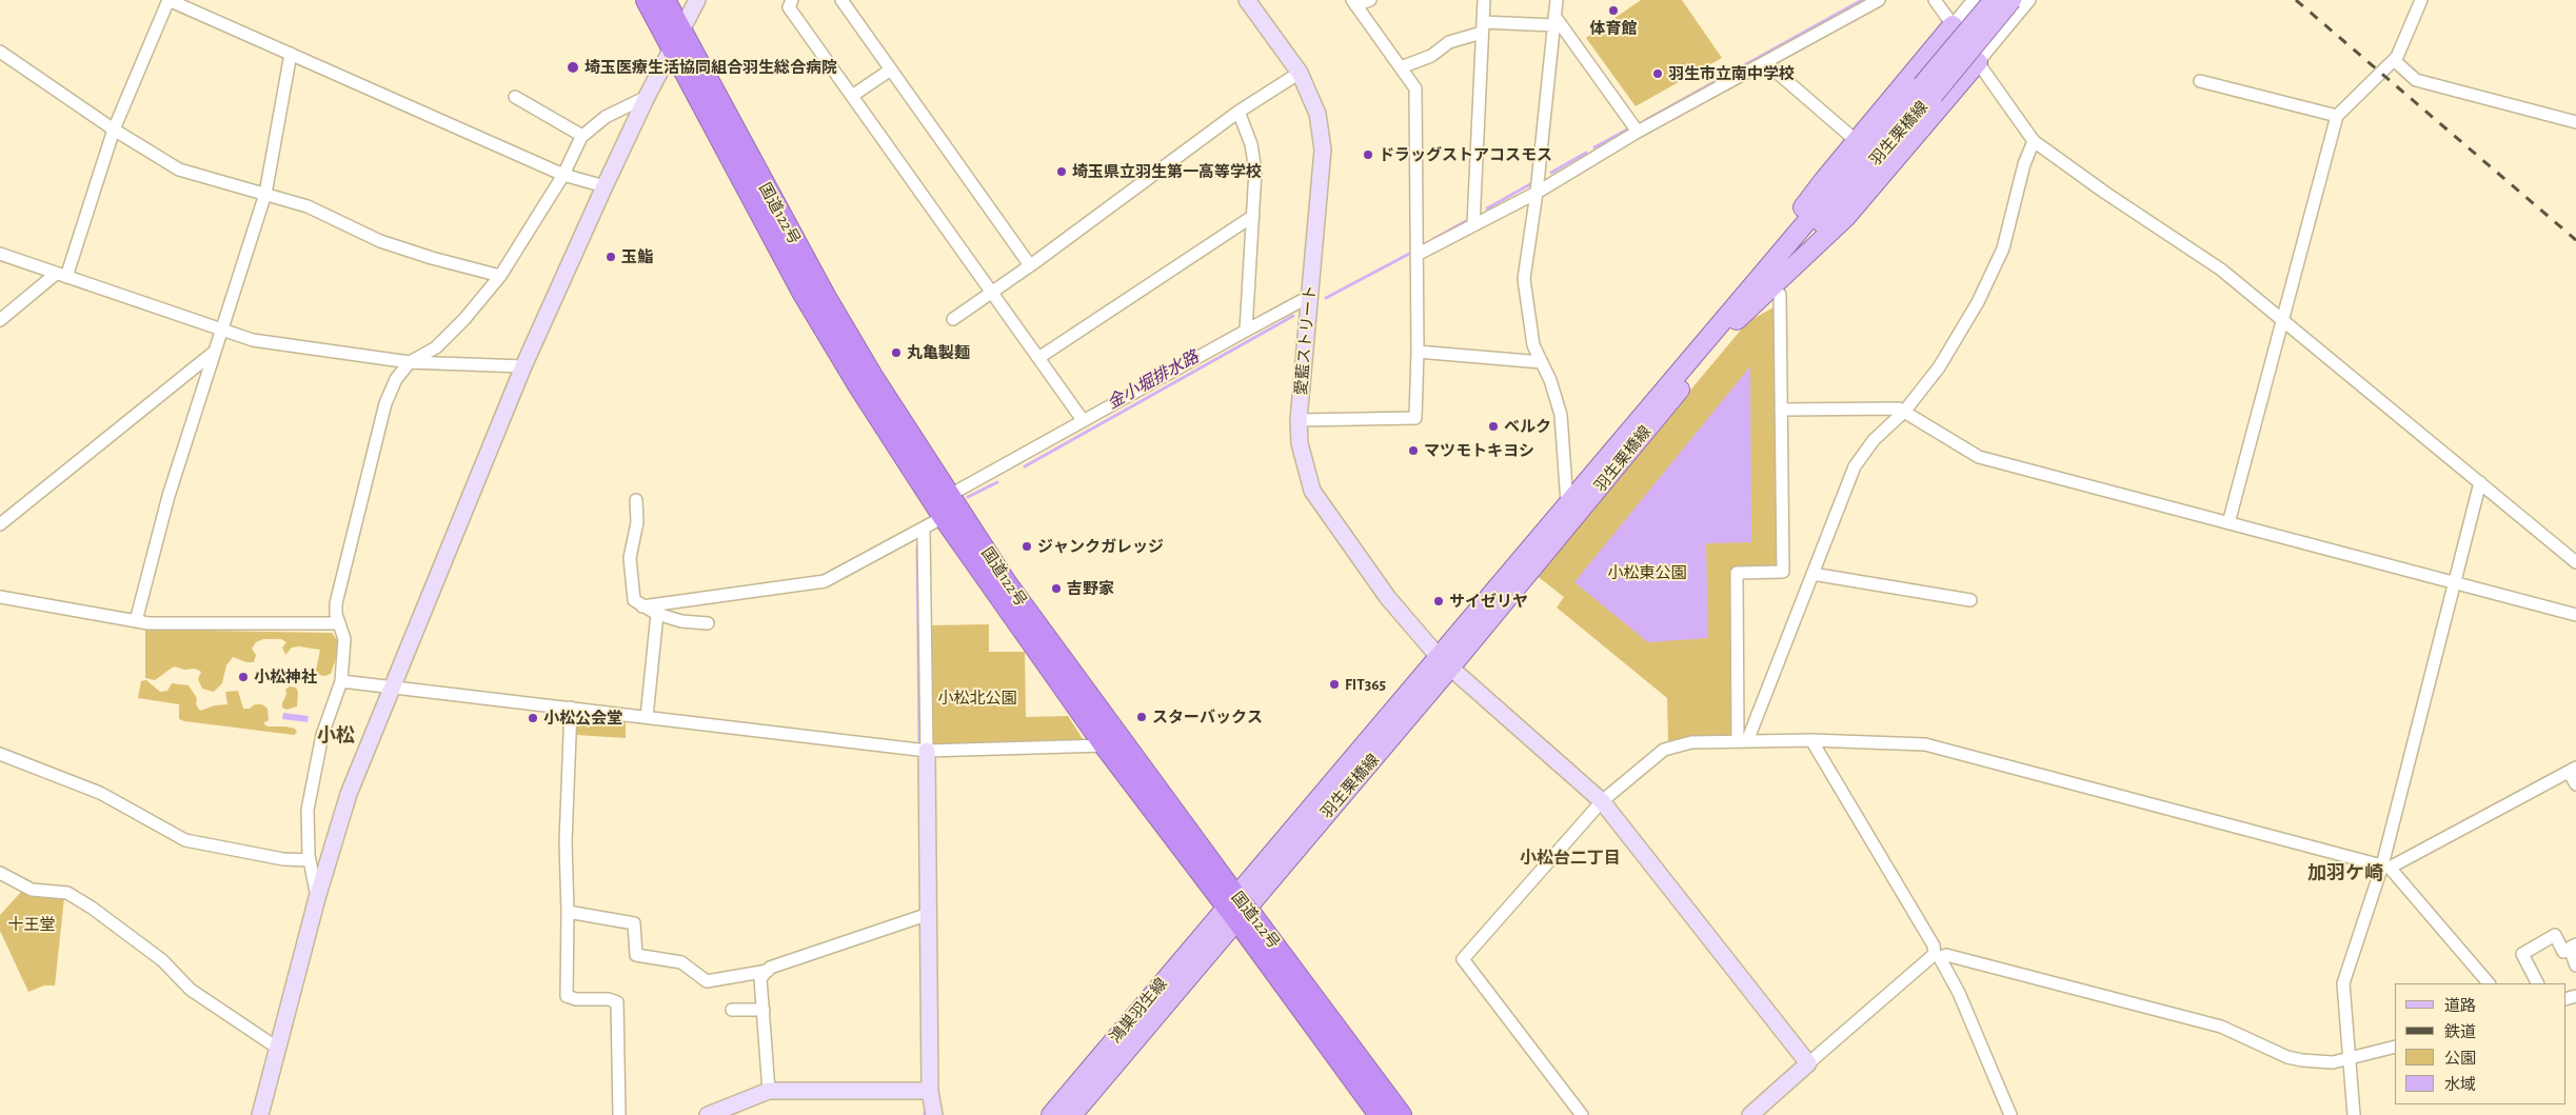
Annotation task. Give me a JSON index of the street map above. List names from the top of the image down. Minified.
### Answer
{"streets":{"highway":["国道122号"],"main road":["羽生栗橋線","鴻巣羽生線"],"street":["愛藍ストリート"]},"crossings":[["羽生栗橋線","国道122号"],["羽生栗橋線","愛藍ストリート"],["羽生栗橋線","鴻巣羽生線"],["国道122号","鴻巣羽生線"]],"districts":["小松","小松台二丁目","加羽ケ崎"],"water":["金小堀排水路"],"parks":["小松東公園","小松北公園","十王堂"],"places":["体育館","埼玉医療生活協同組合羽生総合病院","羽生市立南中学校","ドラッグストアコスモス","埼玉県立羽生第一高等学校","玉鮨","丸亀製麺","ベルク","マツモトキヨシ","ジャンクガレッジ","吉野家","サイゼリヤ","小松神社","FIT365","スターバックス","小松公会堂"],"legend":["道路","鉄道","公園","水域"]}
